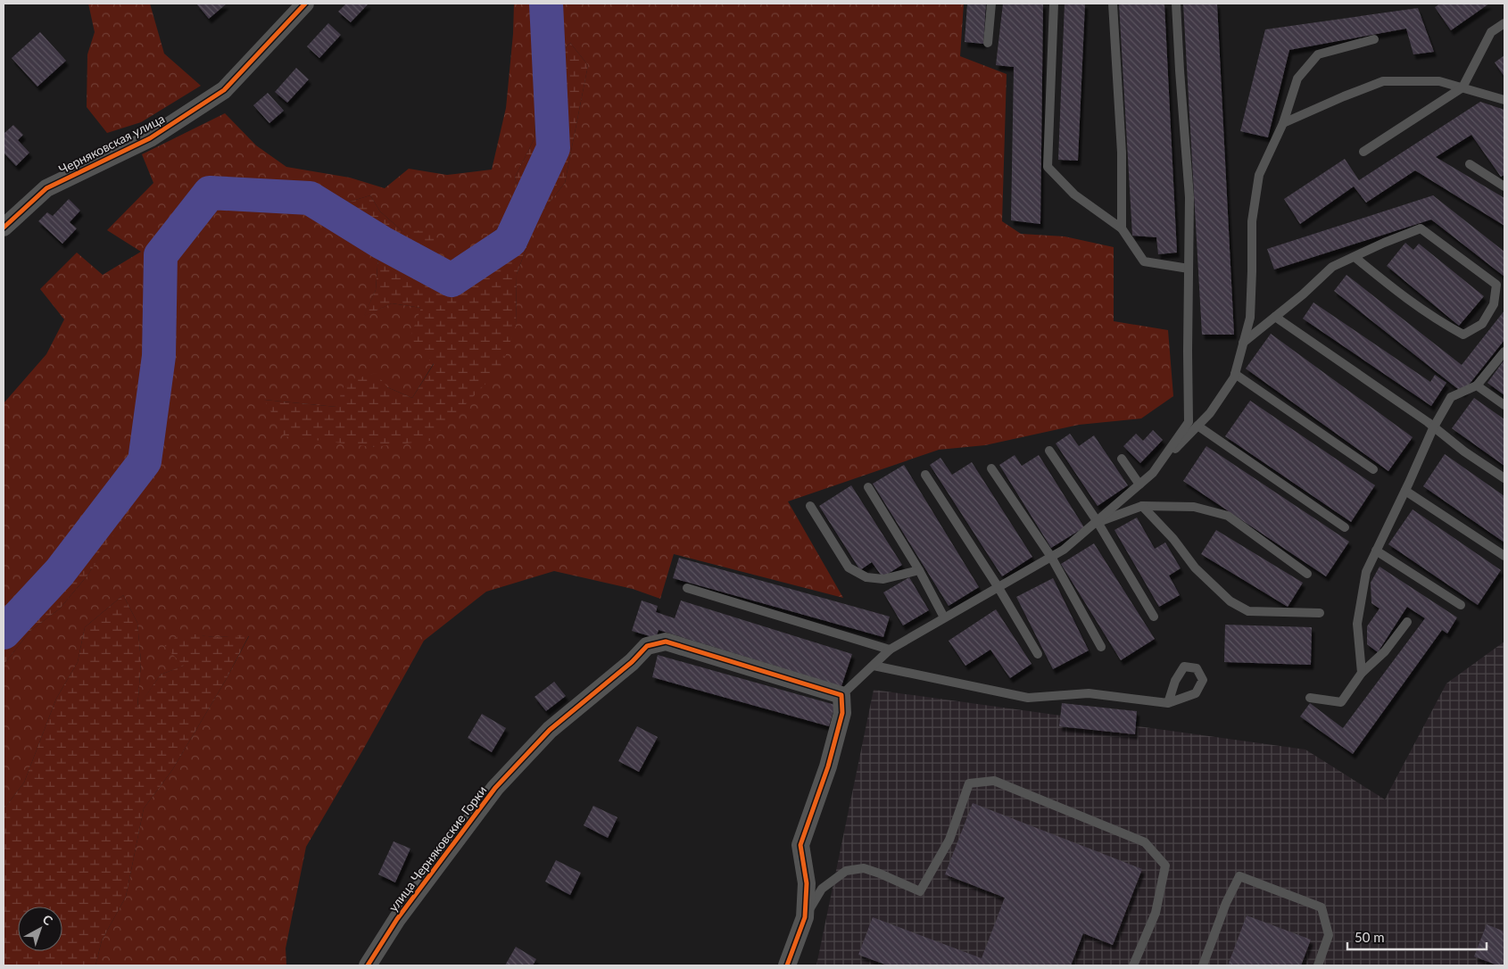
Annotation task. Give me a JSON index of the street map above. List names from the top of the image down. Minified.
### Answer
{"streets":{"street":["Черняковская улица","улица Черняковские Горки"]},"scale_bar":"50 m","north":"top right"}
